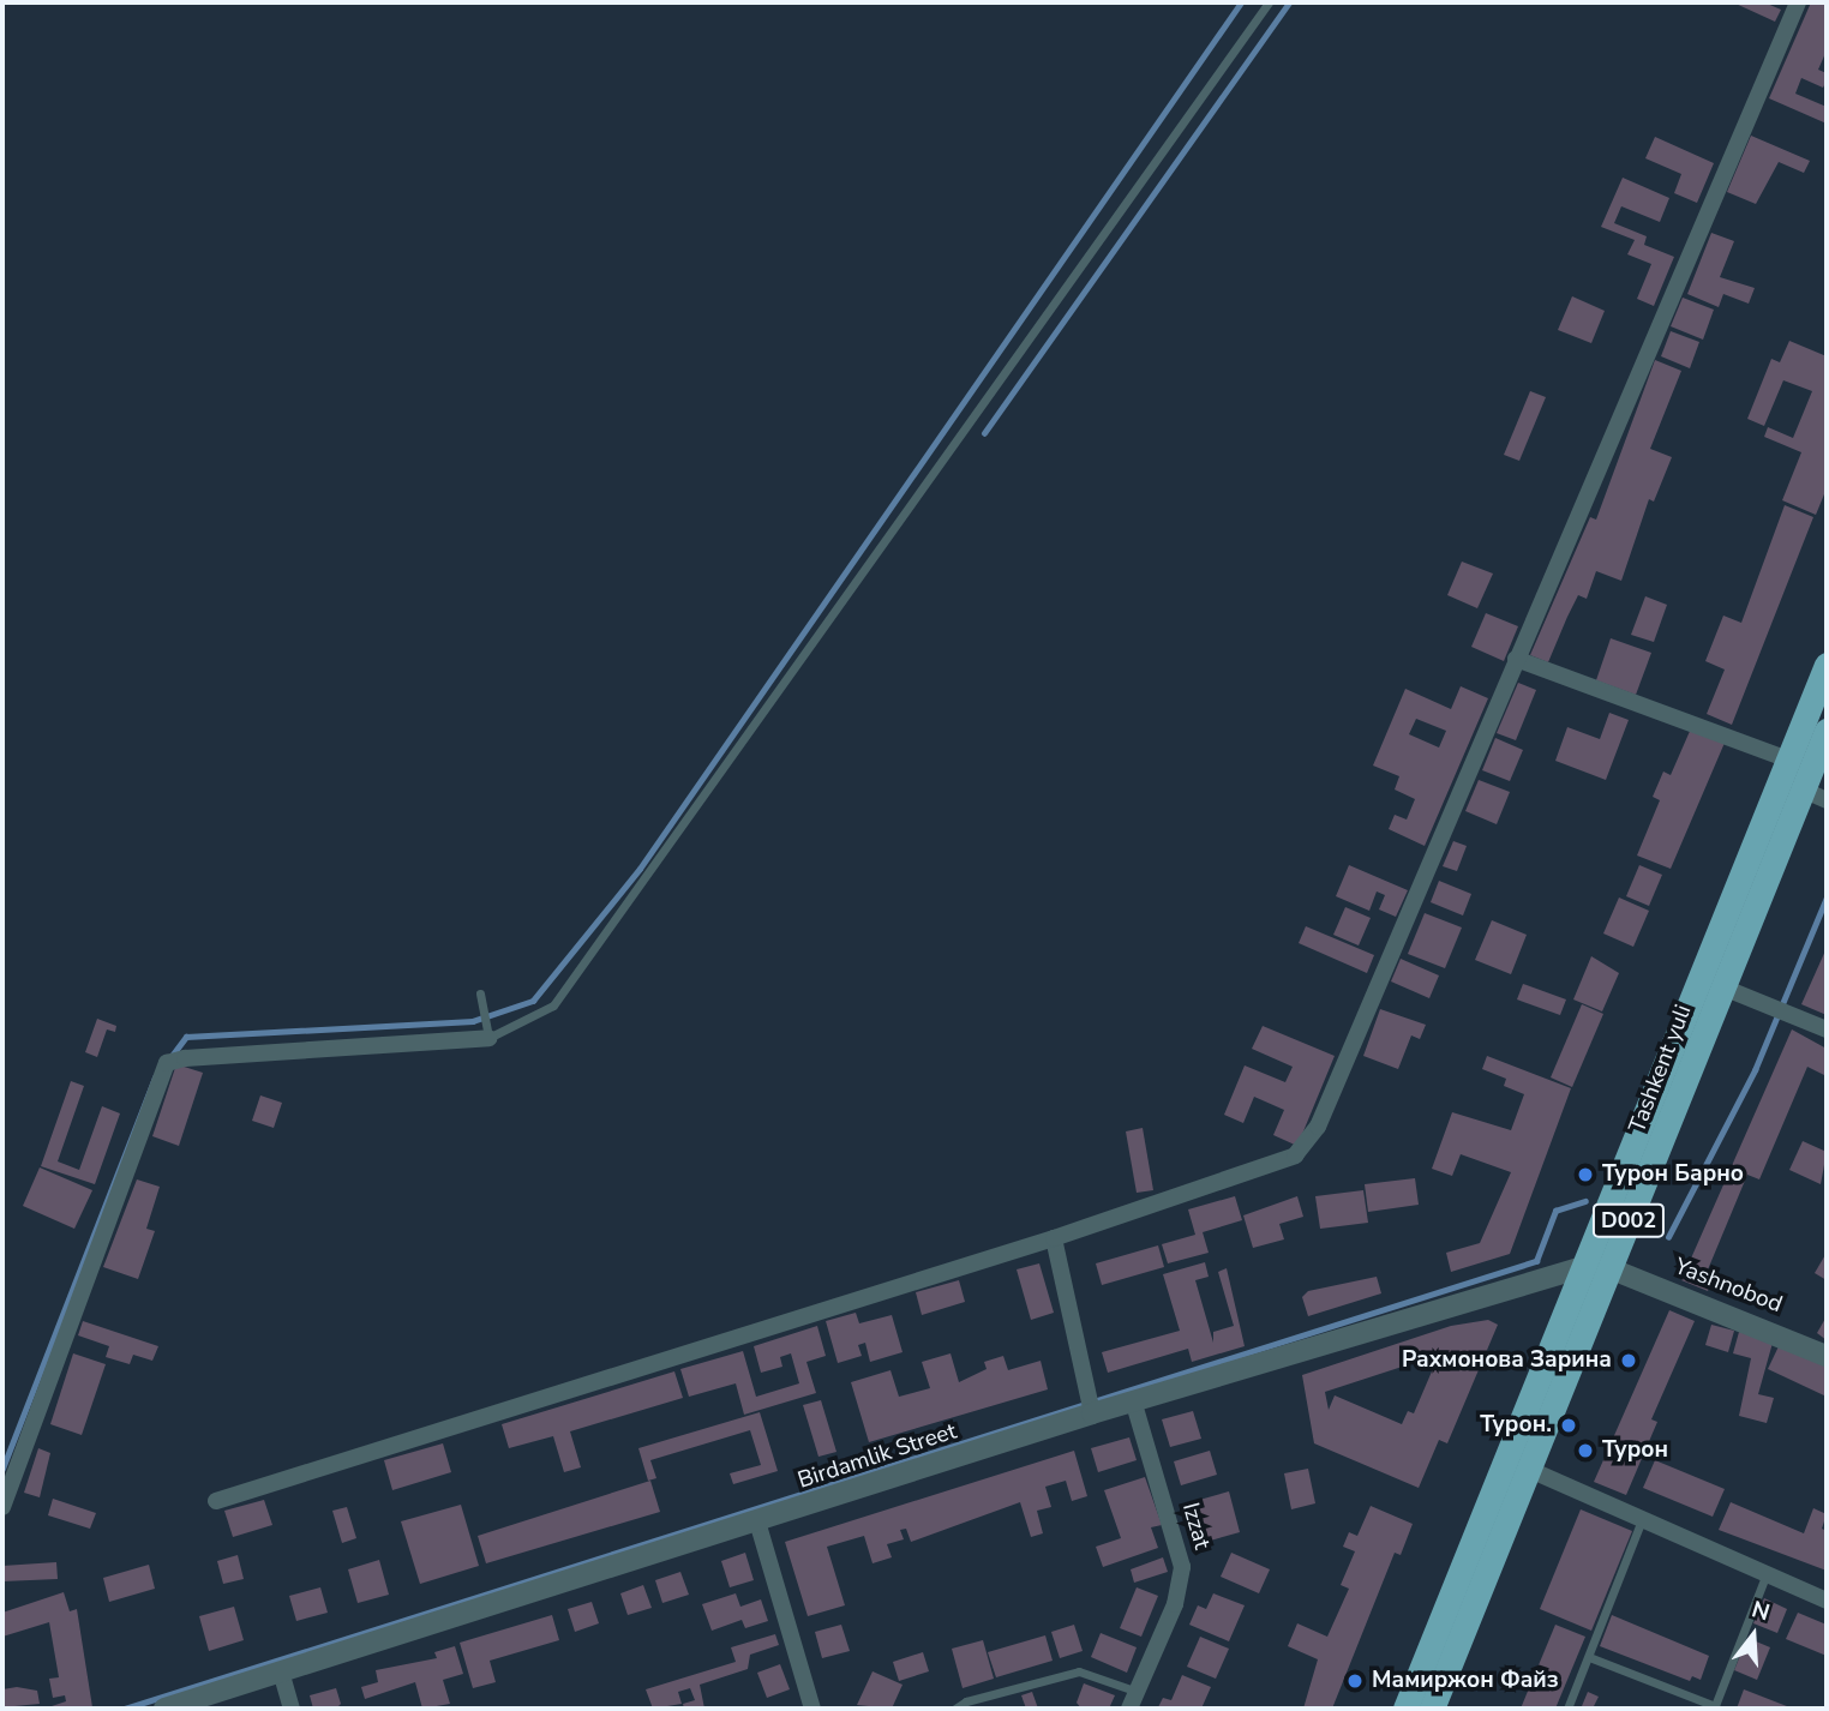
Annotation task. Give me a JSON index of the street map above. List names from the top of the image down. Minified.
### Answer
{"streets":{"highway":["Tashkent yuli","D002"],"street":["Yashnobod","Birdamlik Street","Izzat"]},"crossings":[["Tashkent yuli","Yashnobod"],["Tashkent yuli","Birdamlik Street"],["Yashnobod","Birdamlik Street"],["Birdamlik Street","Izzat"]],"places":["Турон Барно","Рахмонова Зарина","Турон.","Турон","Мамиржон Файз"],"north":"top"}
